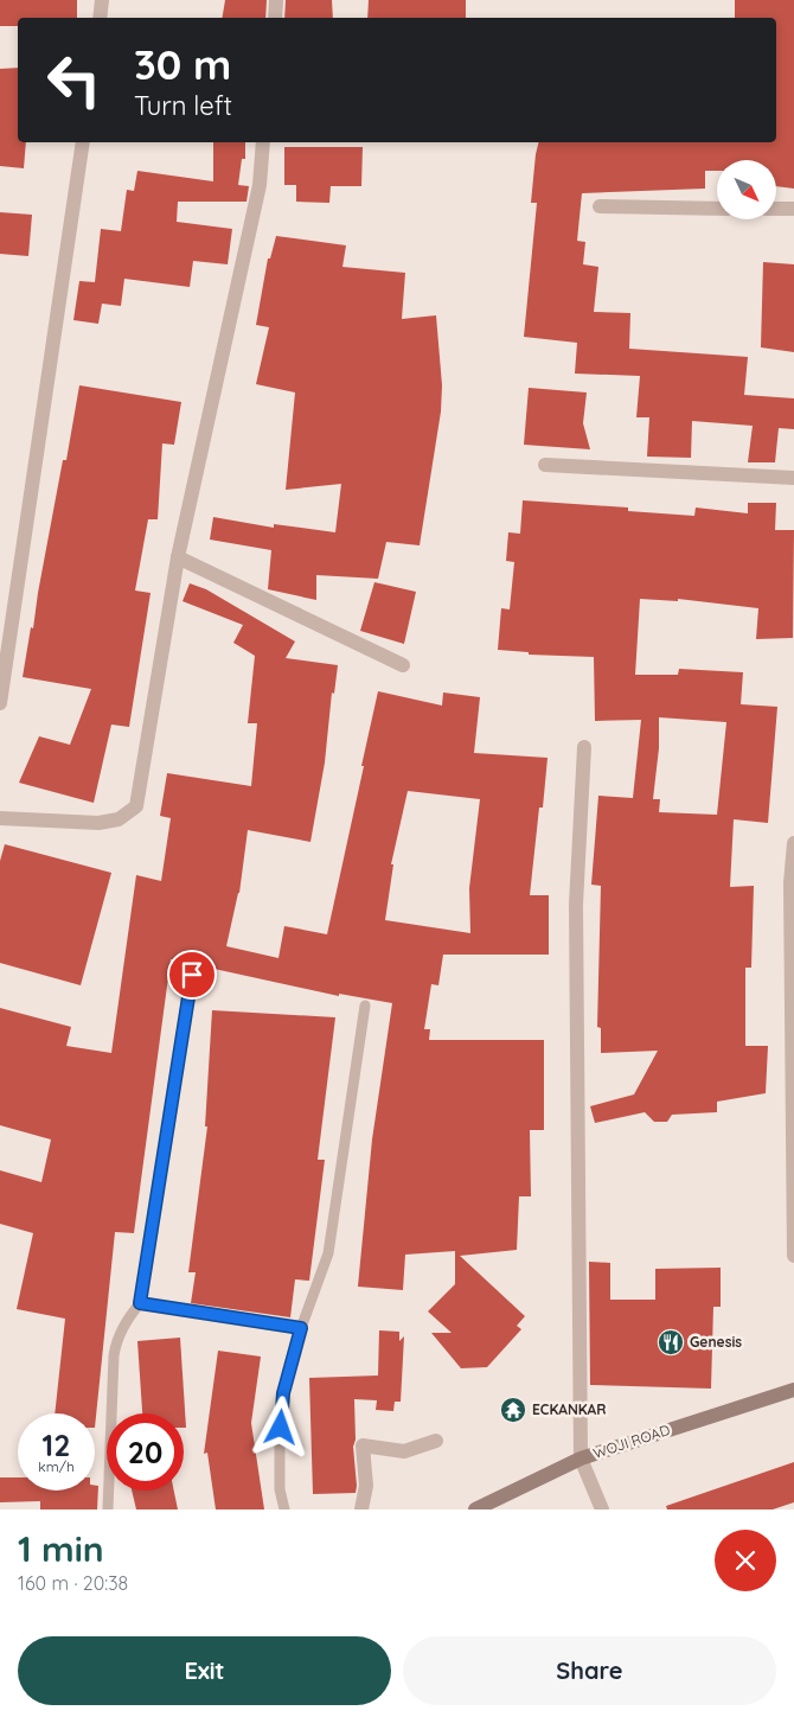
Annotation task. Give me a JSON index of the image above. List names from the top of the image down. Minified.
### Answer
{"streets":{"main road":["WOJI ROAD"]},"places":{"restaurant":["Genesis"],"temple":["ECKANKAR"]},"north":"bottom right","page":{"turn":["30 m","Turn left"],"speed":"12 km/h","limit":"20","heading":["1 min","160 m · 20:38"],"buttons":["Exit","Share"]}}
